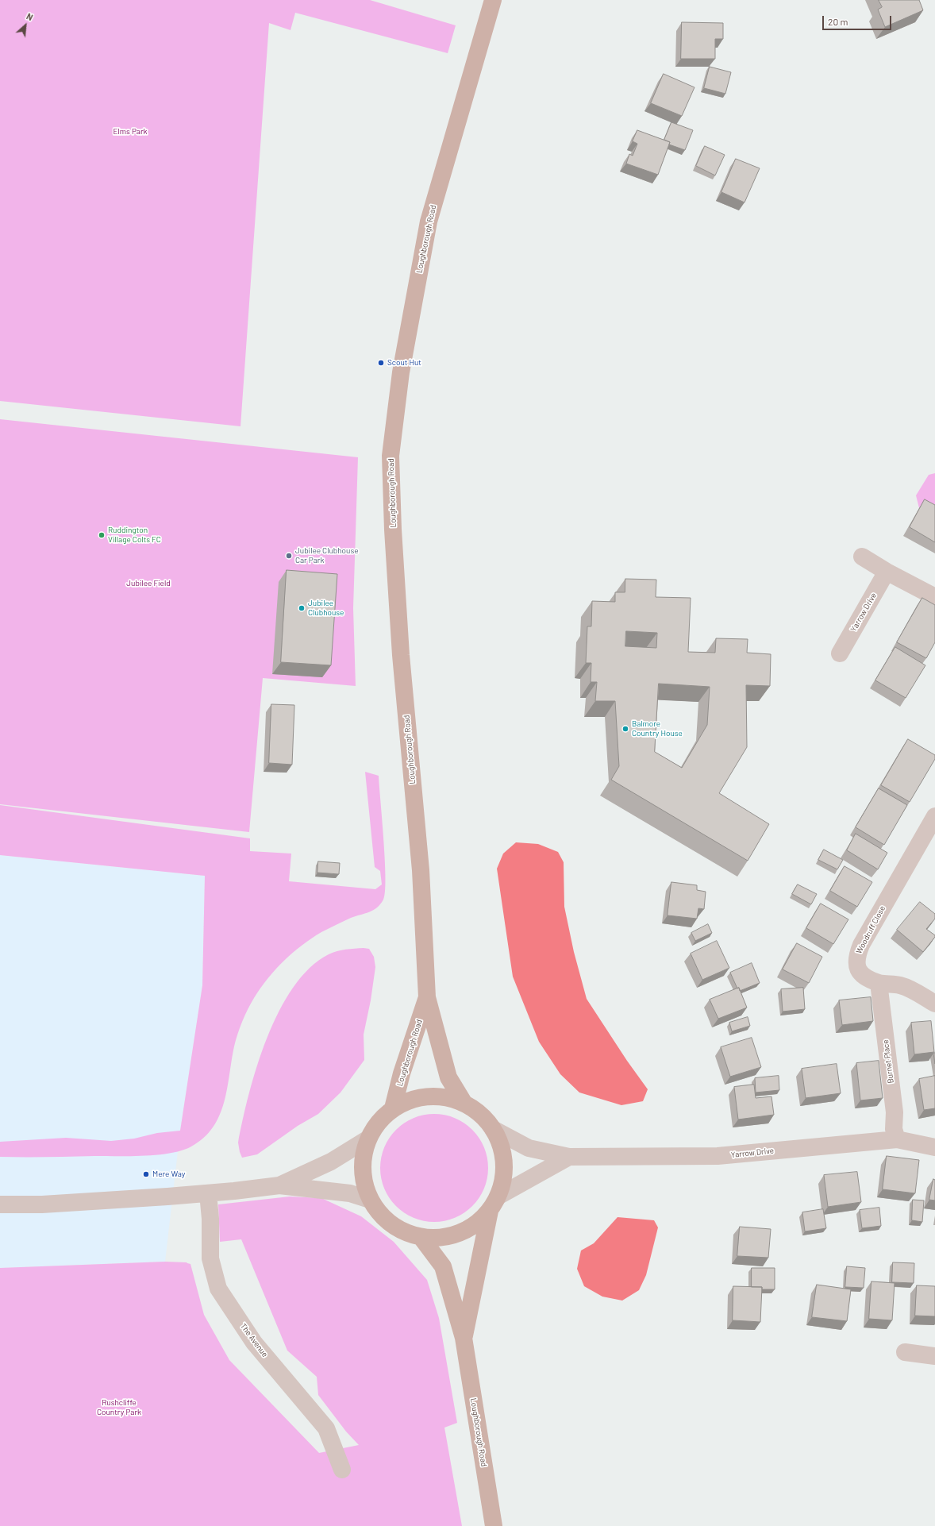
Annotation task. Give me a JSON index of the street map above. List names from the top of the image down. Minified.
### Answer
{"streets":{"main road":["Loughborough Road"],"street":["Yarrow Drive","Woodruff Close","Burnet Place","The Avenue"]},"crossings":[["Yarrow Drive","Burnet Place"],["Woodruff Close","Burnet Place"]],"parks":["Elms Park","Jubilee Field","Rushcliffe Country Park"],"places":["Scout Hut","Ruddington Village Colts FC","Jubilee Clubhouse Car Park","Jubilee Clubhouse","Balmore Country House","Mere Way"],"scale_bar":"20 m","north":"top right"}
